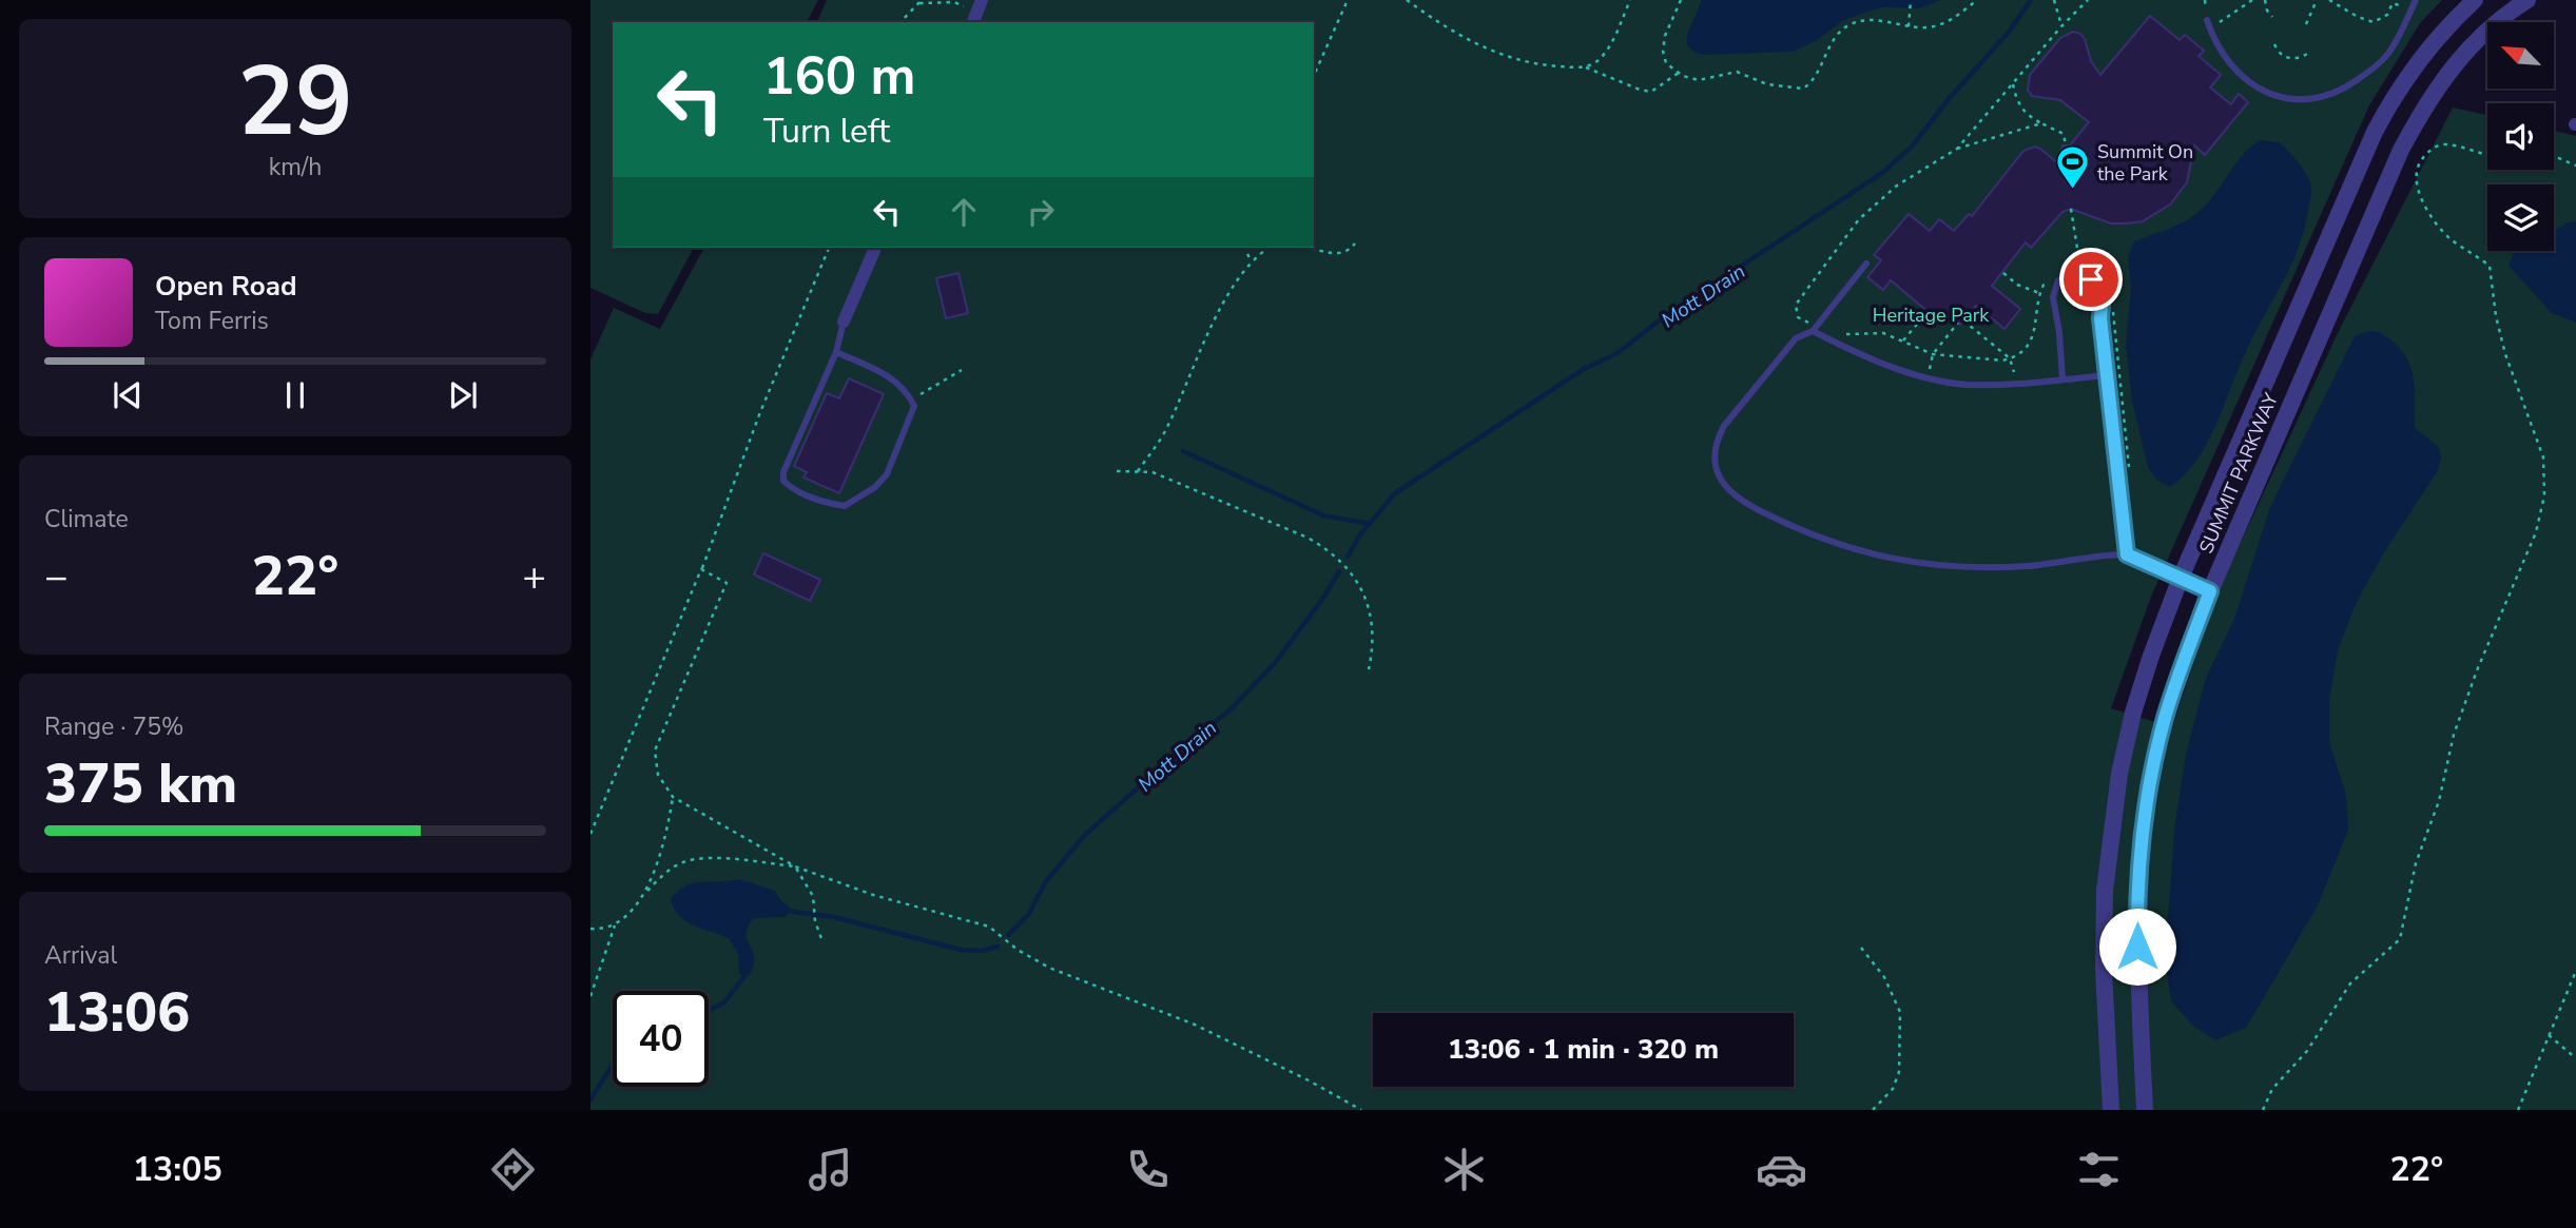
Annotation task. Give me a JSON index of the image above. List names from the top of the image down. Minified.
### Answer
{"streets":{"street":["SUMMIT PARKWAY"]},"water":["Mott Drain"],"parks":["Heritage Park"],"places":{"sports":["Summit On the Park"]},"north":"top left","page":{"tile":[["29","km/h"],"Climate",["Range · 75%","375 km"],["Arrival","13:06"]],"turn":["160 m","Turn left"],"song":["Open Road","Tom Ferris"],"heat":["−","22°","+"],"limit":"40","trip":"13:06 · 1 min · 320 m","tabs":["13:05","22°"]}}
